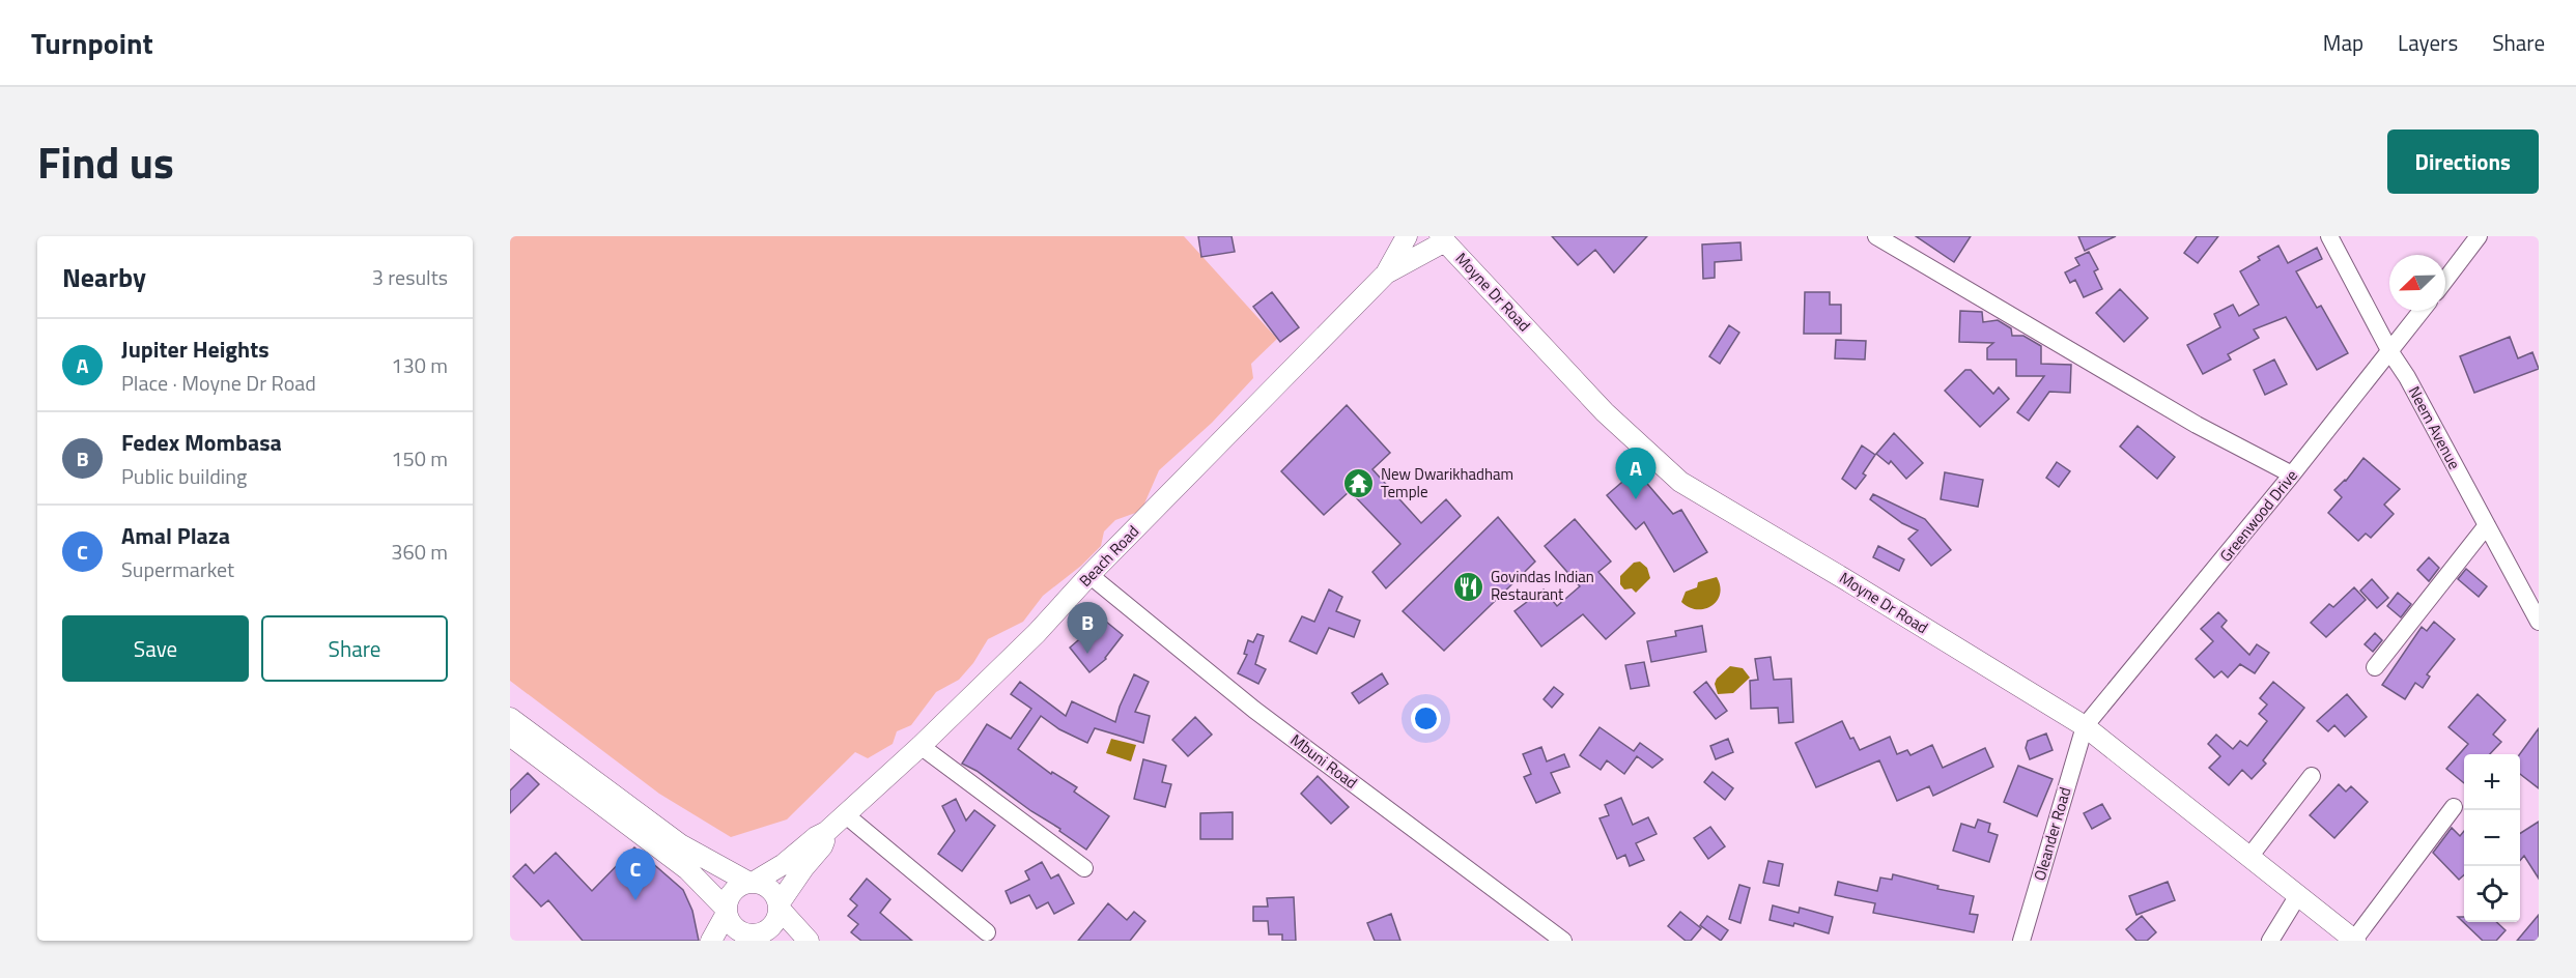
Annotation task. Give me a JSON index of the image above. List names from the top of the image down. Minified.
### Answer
{"streets":{"main road":["Moyne Dr Road","Beach Road"],"street":["Neem Avenue","Greenwood Drive","Mbuni Road","Oleander Road"]},"crossings":[["Moyne Dr Road","Greenwood Drive"],["Moyne Dr Road","Beach Road"],["Moyne Dr Road","Oleander Road"],["Neem Avenue","Greenwood Drive"],["Greenwood Drive","Oleander Road"],["Beach Road","Mbuni Road"]],"places":{"temple":["New Dwarikhadham Temple"],"restaurant":["Govindas Indian Restaurant"]},"north":"bottom left","page":{"header":"Turnpoint","nav":["Map","Layers","Share"],"title":"Find us","buttons":["Directions",["Save","Share"]],"heading":["Nearby","3 results"],"list":[{"mark":"A","name":"Jupiter Heights","note":"Place · Moyne Dr Road","value":"130 m"},{"mark":"B","name":"Fedex Mombasa","note":"Public building","value":"150 m"},{"mark":"C","name":"Amal Plaza","note":"Supermarket","value":"360 m"}],"pins":["A","B","C"],"map_buttons":["+","−"]}}
